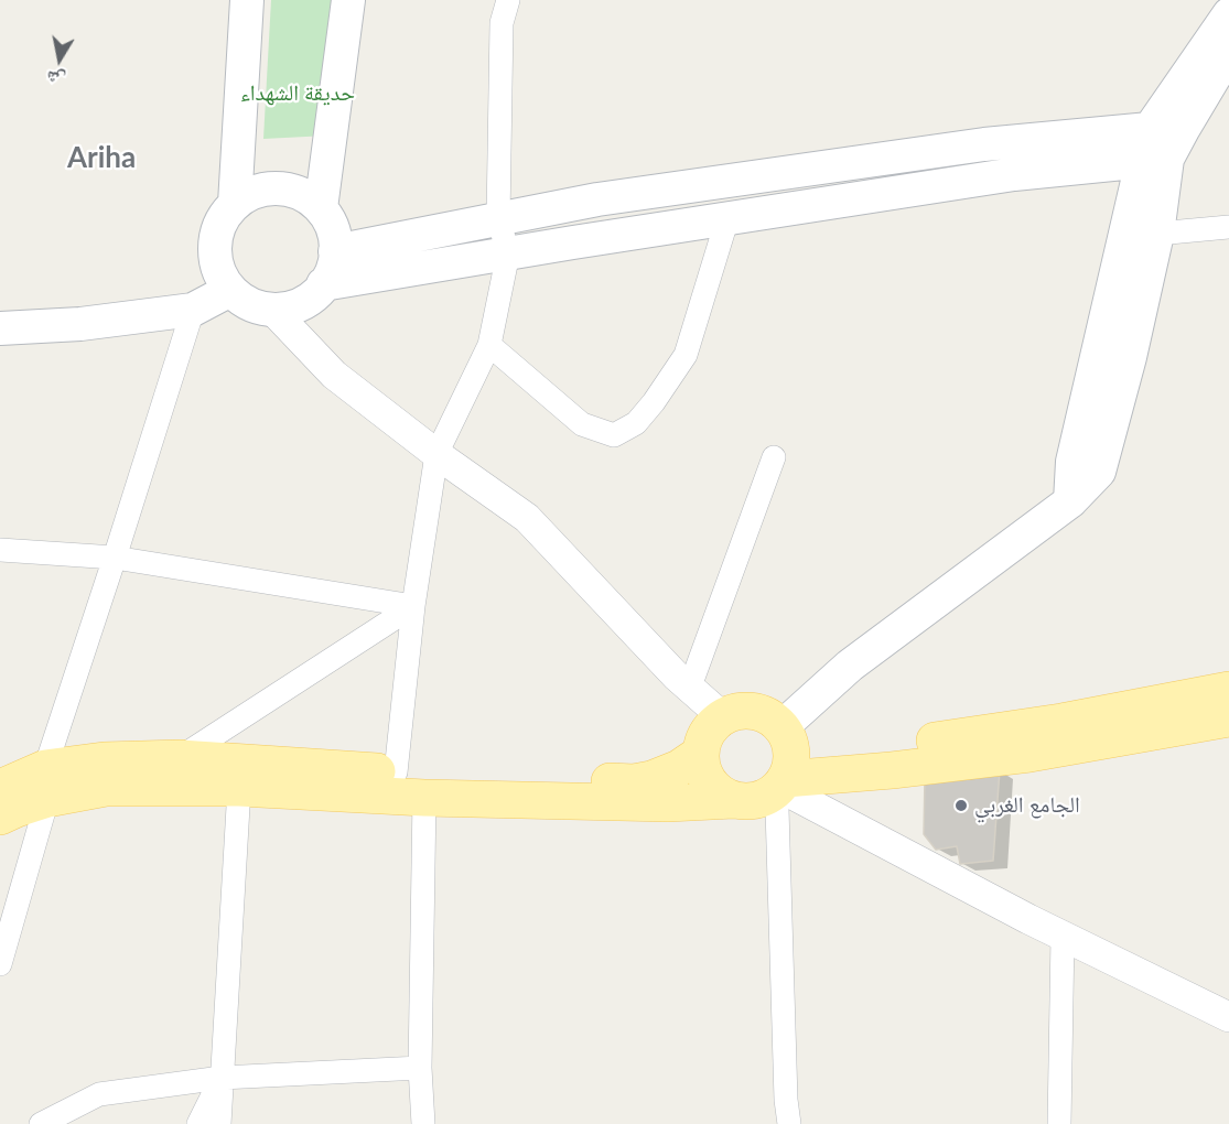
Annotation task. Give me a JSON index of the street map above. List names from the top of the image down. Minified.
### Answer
{"districts":["Ariha"],"parks":["حديقة الشهداء"],"places":["الجامع الغربي"],"north":"bottom"}
